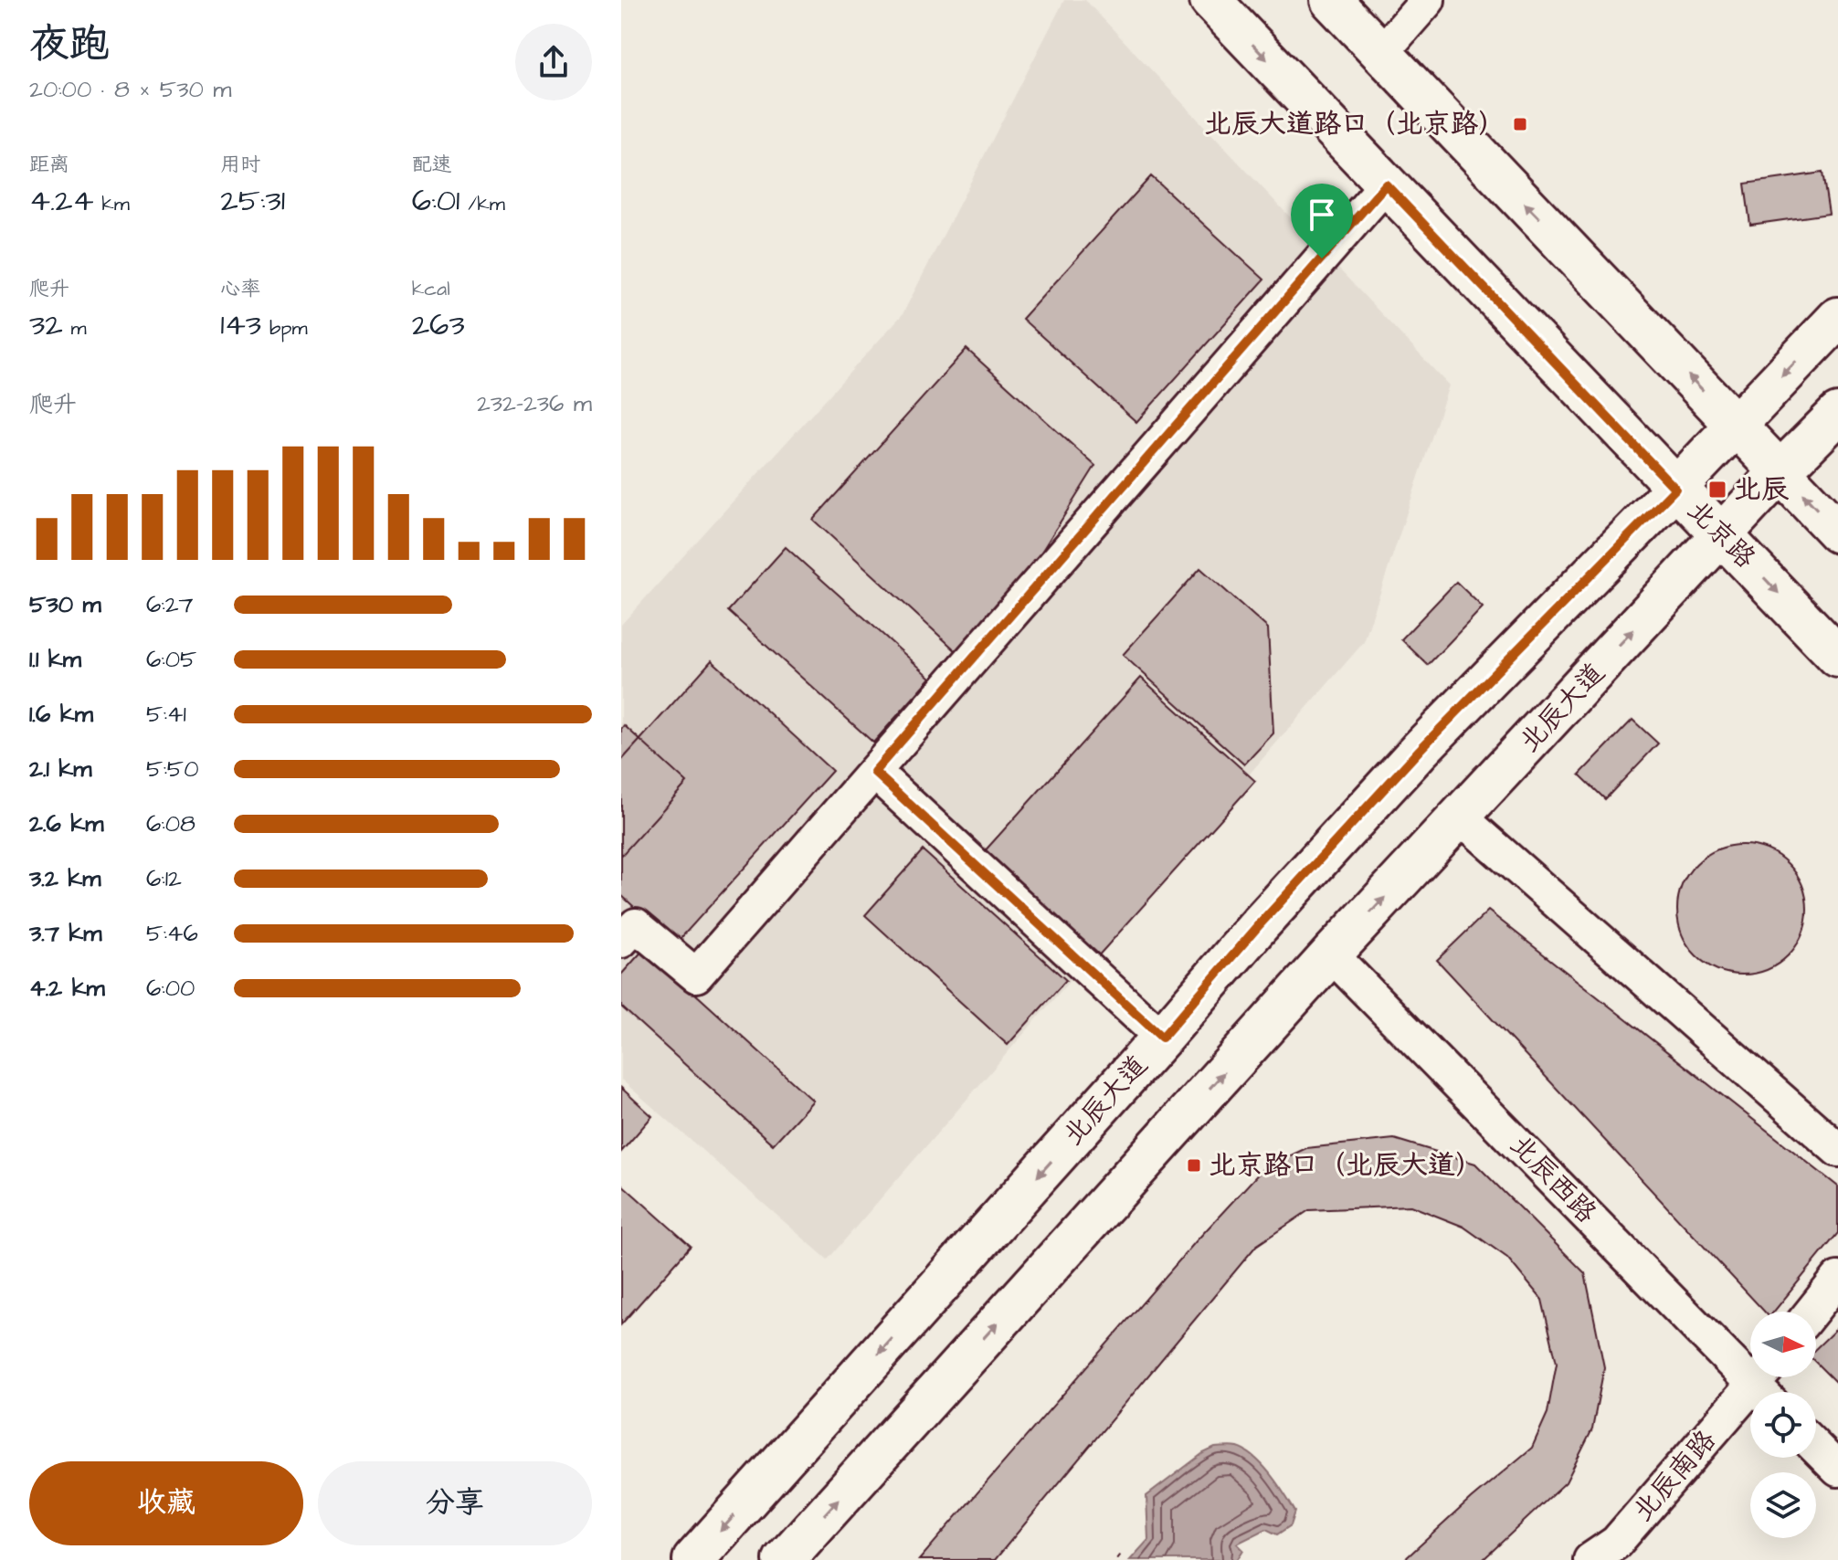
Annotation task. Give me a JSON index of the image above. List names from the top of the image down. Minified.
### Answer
{"streets":{"main road":["北京路","北辰大道"],"street":["北辰西路","北辰南路"]},"crossings":[["北京路","北辰大道"],["北辰大道","北辰西路"],["北辰西路","北辰南路"]],"places":{"transit":["北辰大道路口（北京路）","北辰","北京路口（北辰大道）"]},"north":"right","page":{"heading":["夜跑","20:00 · 8 × 530 m"],"stats":[["距离","4.24 km"],["用时","25:31"],["配速","6:01 /km"],["爬升","32 m"],["心率","143 bpm"],["kcal","263"]],"chart":["爬升","232–236 m"],"list":[{"name":"530 m","note":"6:27"},{"name":"1.1 km","note":"6:05"},{"name":"1.6 km","note":"5:41"},{"name":"2.1 km","note":"5:50"},{"name":"2.6 km","note":"6:08"},{"name":"3.2 km","note":"6:12"},{"name":"3.7 km","note":"5:46"},{"name":"4.2 km","note":"6:00"}],"buttons":["收藏","分享"]}}
